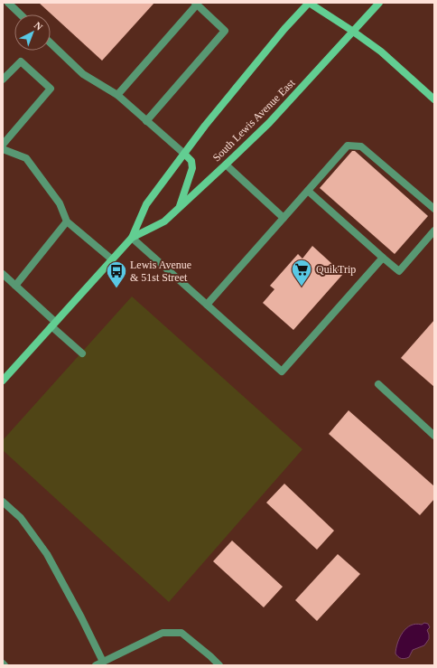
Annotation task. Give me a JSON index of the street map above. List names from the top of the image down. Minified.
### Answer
{"streets":{"main road":["South Lewis Avenue East"]},"places":{"supermarket":["QuikTrip"],"bus stop":["Lewis Avenue & 51st Street"]},"north":"top right"}
